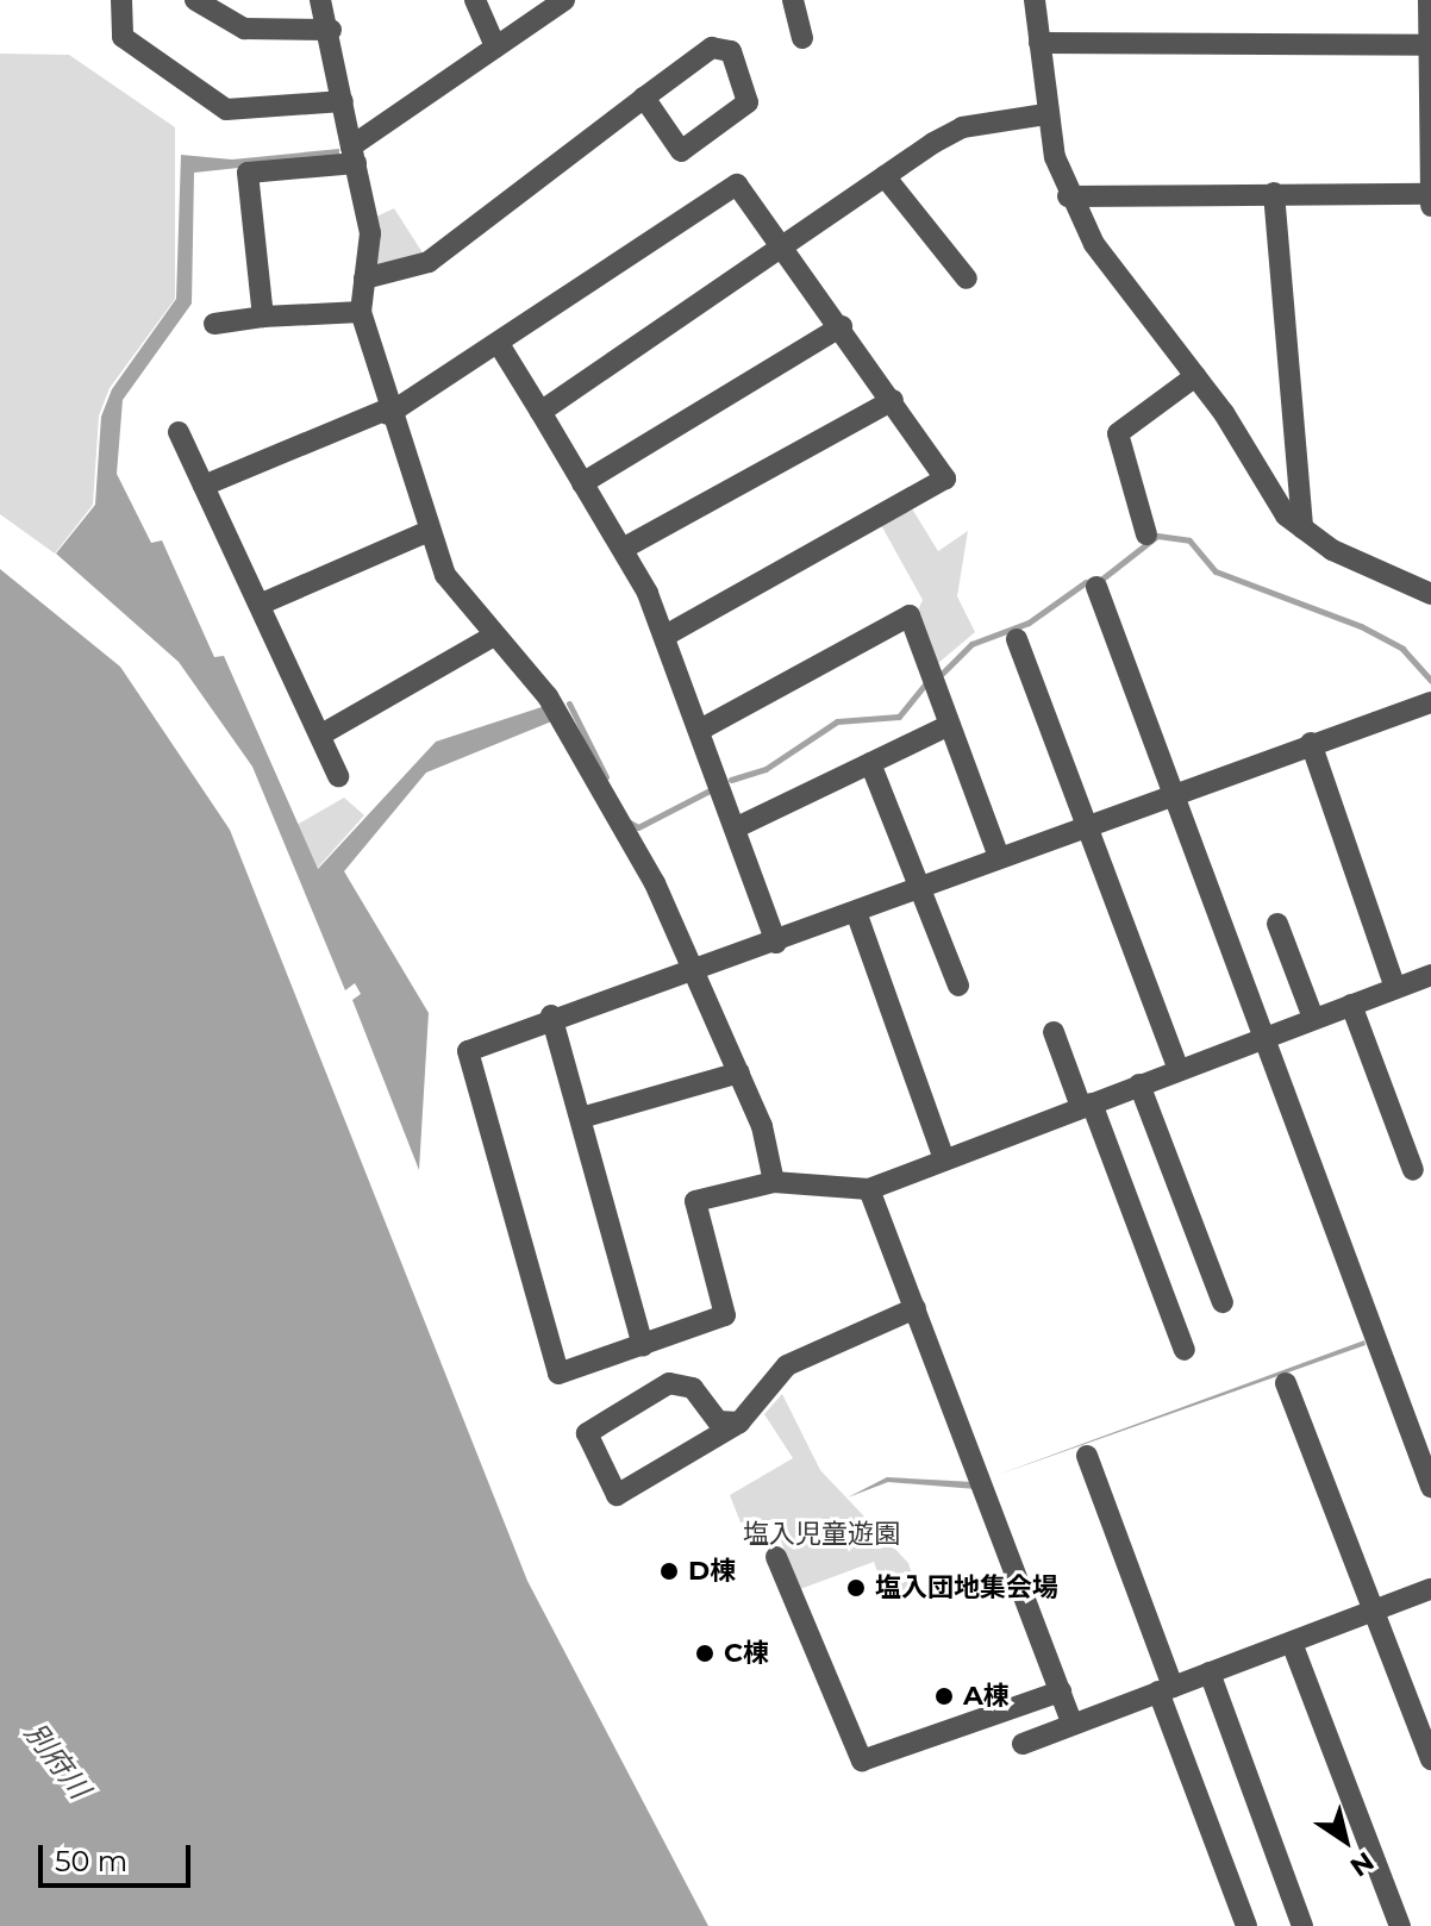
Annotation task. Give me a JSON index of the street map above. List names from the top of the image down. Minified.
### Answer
{"water":["別府川"],"parks":["塩入児童遊園"],"places":["D棟","塩入団地集会場","C棟","A棟"],"scale_bar":"50 m","north":"bottom right"}
